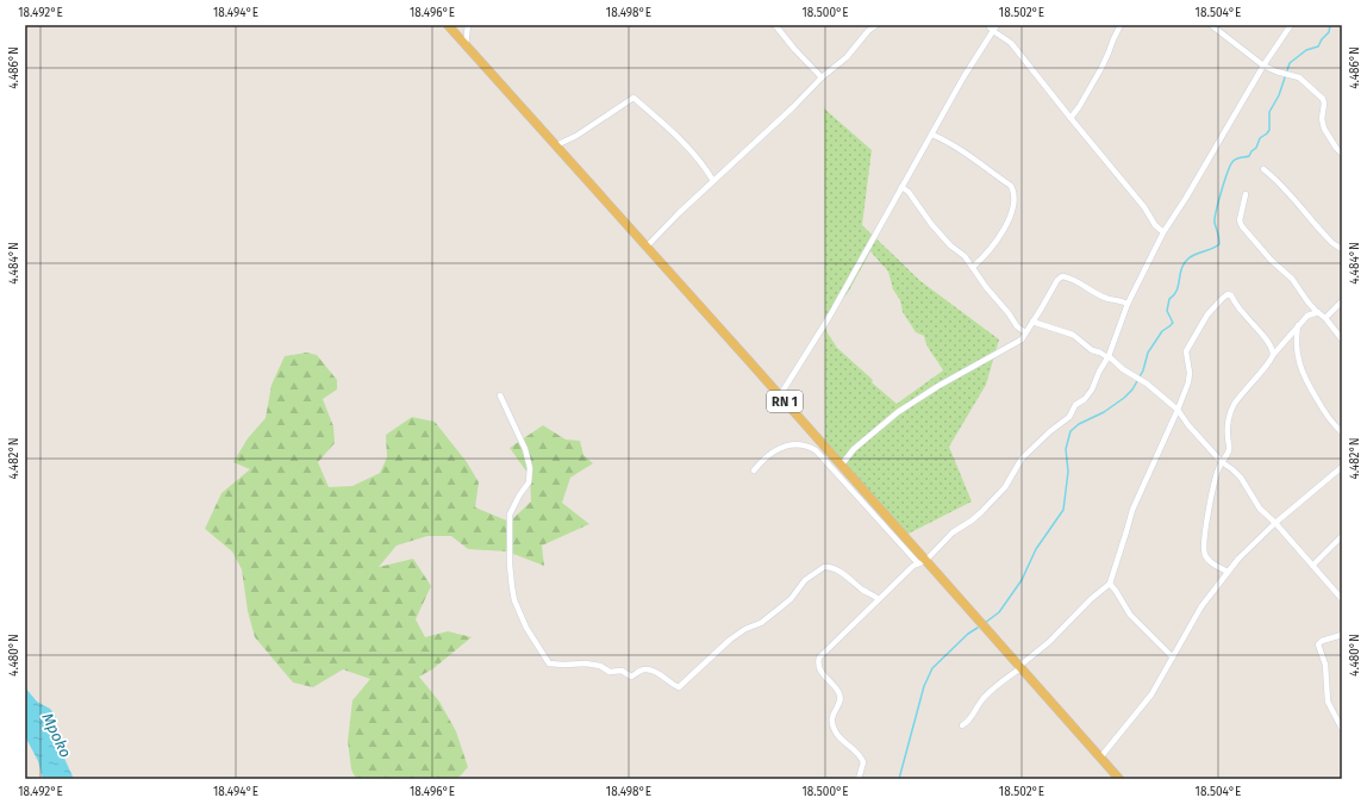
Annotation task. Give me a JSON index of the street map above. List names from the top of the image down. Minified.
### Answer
{"streets":{"main road":["RN 1"]},"water":["Mpoko"],"coordinates":["18.492°E","18.494°E","18.496°E","18.498°E","18.500°E","18.502°E","18.504°E","4.486°N","4.484°N","4.482°N","4.480°N"]}
